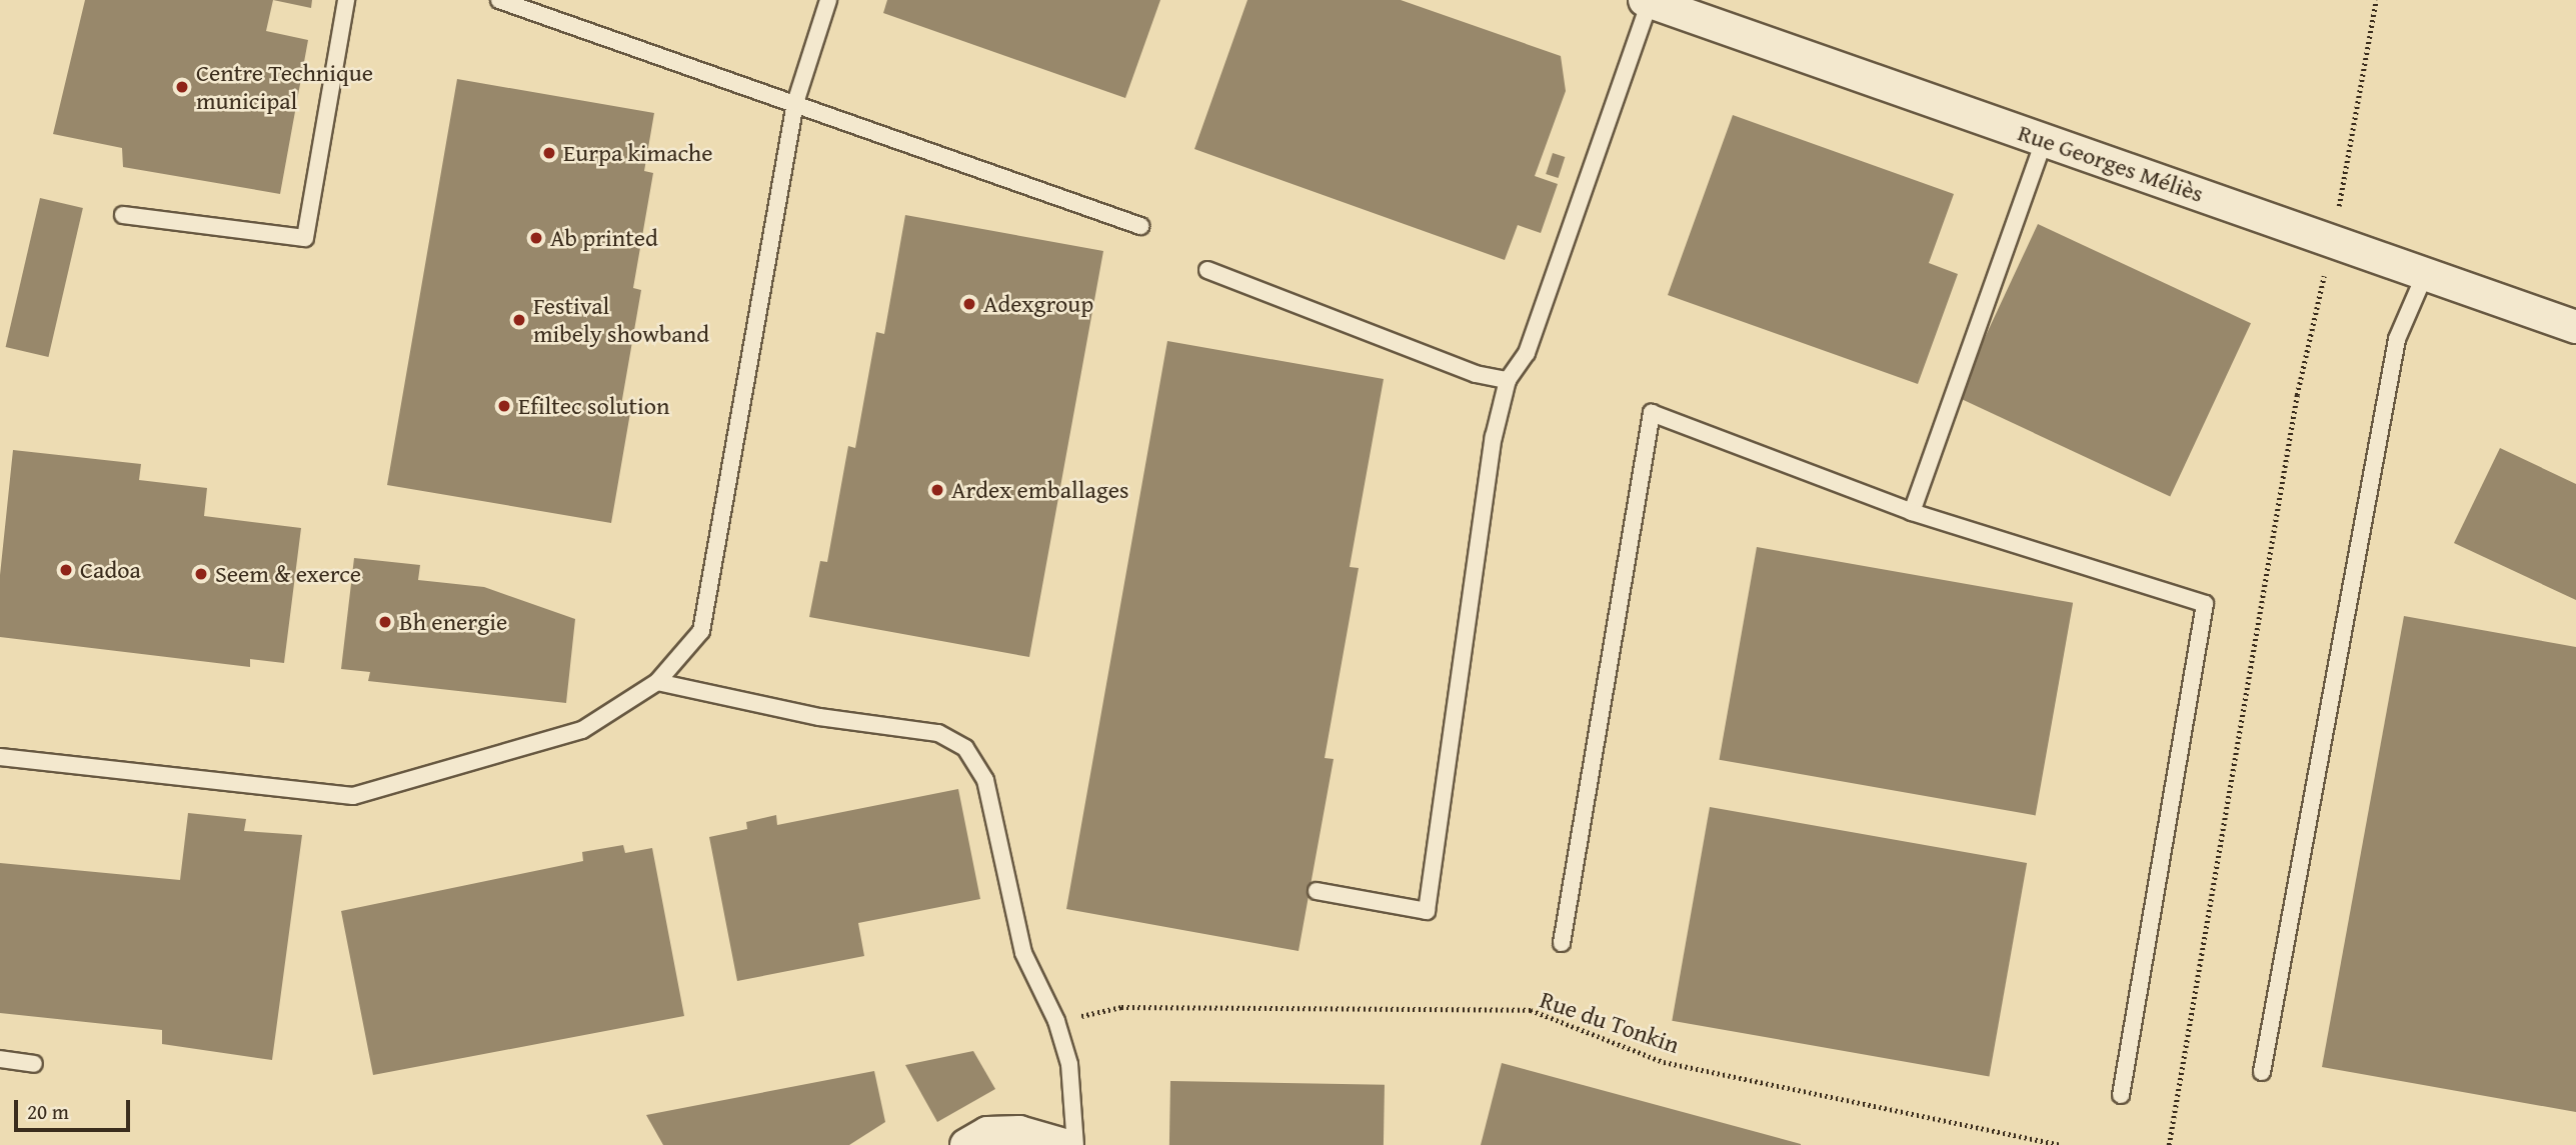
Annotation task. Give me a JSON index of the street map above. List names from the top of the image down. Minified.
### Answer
{"streets":{"street":["Rue Georges Méliès"],"path":["Rue du Tonkin"]},"places":["Centre Technique municipal","Eurpa kimache","Ab printed","Adexgroup","Festival mibely showband","Efiltec solution","Ardex emballages","Cadoa","Seem & exerce","Bh energie"],"scale_bar":"20 m"}
